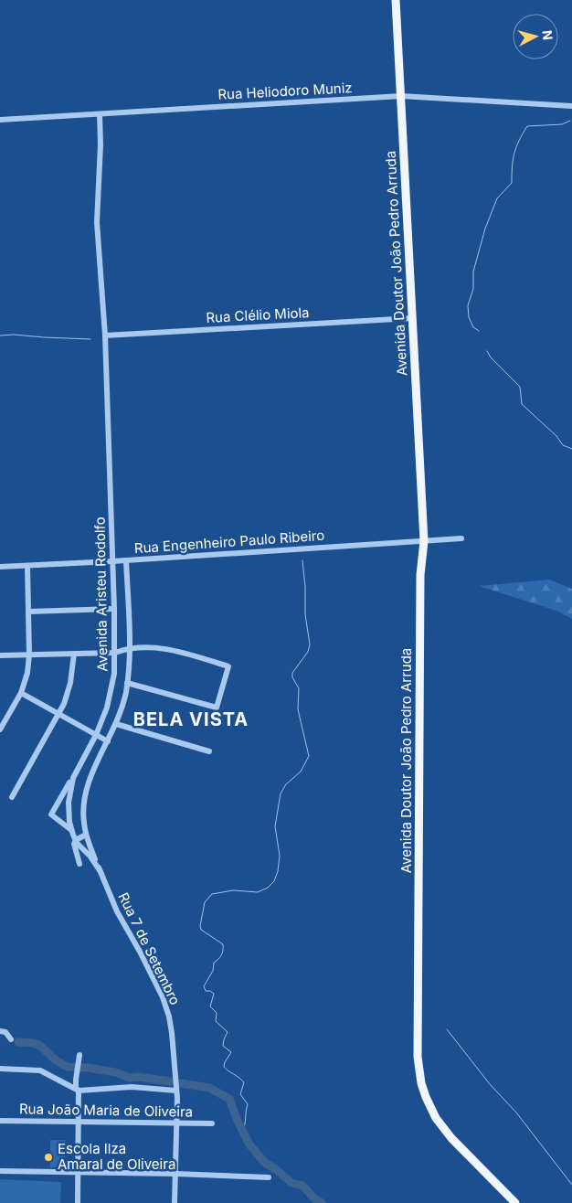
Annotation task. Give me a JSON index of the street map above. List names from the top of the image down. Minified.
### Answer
{"streets":{"main road":["Avenida Doutor João Pedro Arruda"],"street":["Rua Heliodoro Muniz","Rua Clélio Miola","Rua Engenheiro Paulo Ribeiro","Avenida Aristeu Rodolfo","Rua 7 de Setembro","Rua João Maria de Oliveira"]},"crossings":[["Rua Heliodoro Muniz","Avenida Doutor João Pedro Arruda"],["Rua Heliodoro Muniz","Avenida Aristeu Rodolfo"],["Avenida Doutor João Pedro Arruda","Rua Clélio Miola"],["Avenida Doutor João Pedro Arruda","Rua Engenheiro Paulo Ribeiro"],["Rua Clélio Miola","Avenida Aristeu Rodolfo"],["Rua Engenheiro Paulo Ribeiro","Avenida Aristeu Rodolfo"],["Avenida Aristeu Rodolfo","Rua 7 de Setembro"],["Rua 7 de Setembro","Rua João Maria de Oliveira"]],"districts":["BELA VISTA"],"places":["Escola Ilza Amaral de Oliveira"],"north":"right"}
